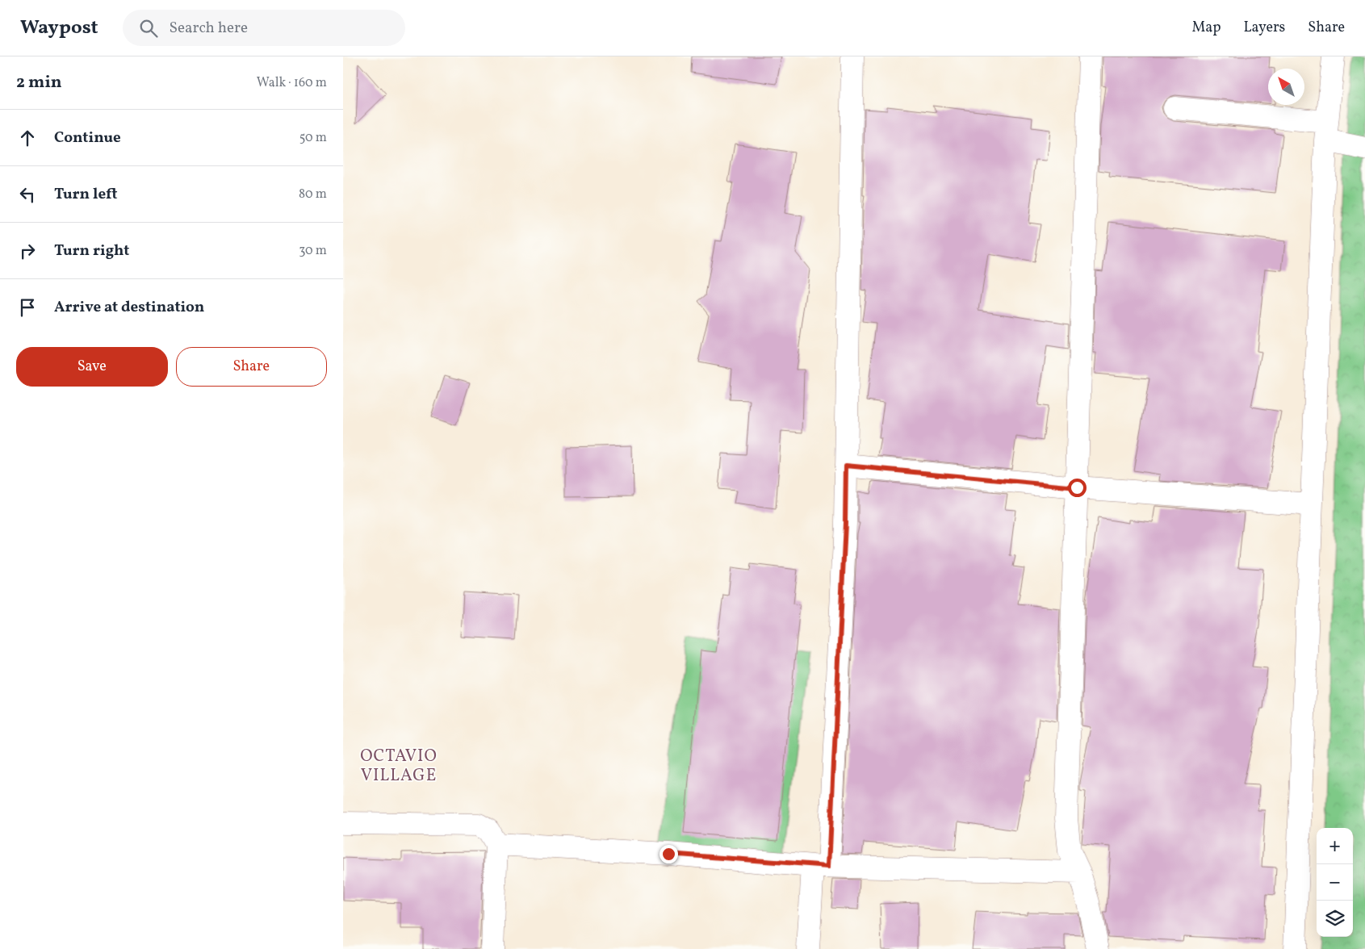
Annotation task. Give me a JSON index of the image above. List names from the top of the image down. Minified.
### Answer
{"districts":["OCTAVIO VILLAGE"],"north":"top left","page":{"header":"Waypost","search":"Search here","nav":["Map","Layers","Share"],"heading":["2 min","Walk · 160 m"],"list":[["Continue","50 m"],["Turn left","80 m"],["Turn right","30 m"],"Arrive at destination"],"buttons":["Save","Share"],"map_buttons":["+","−"]}}
